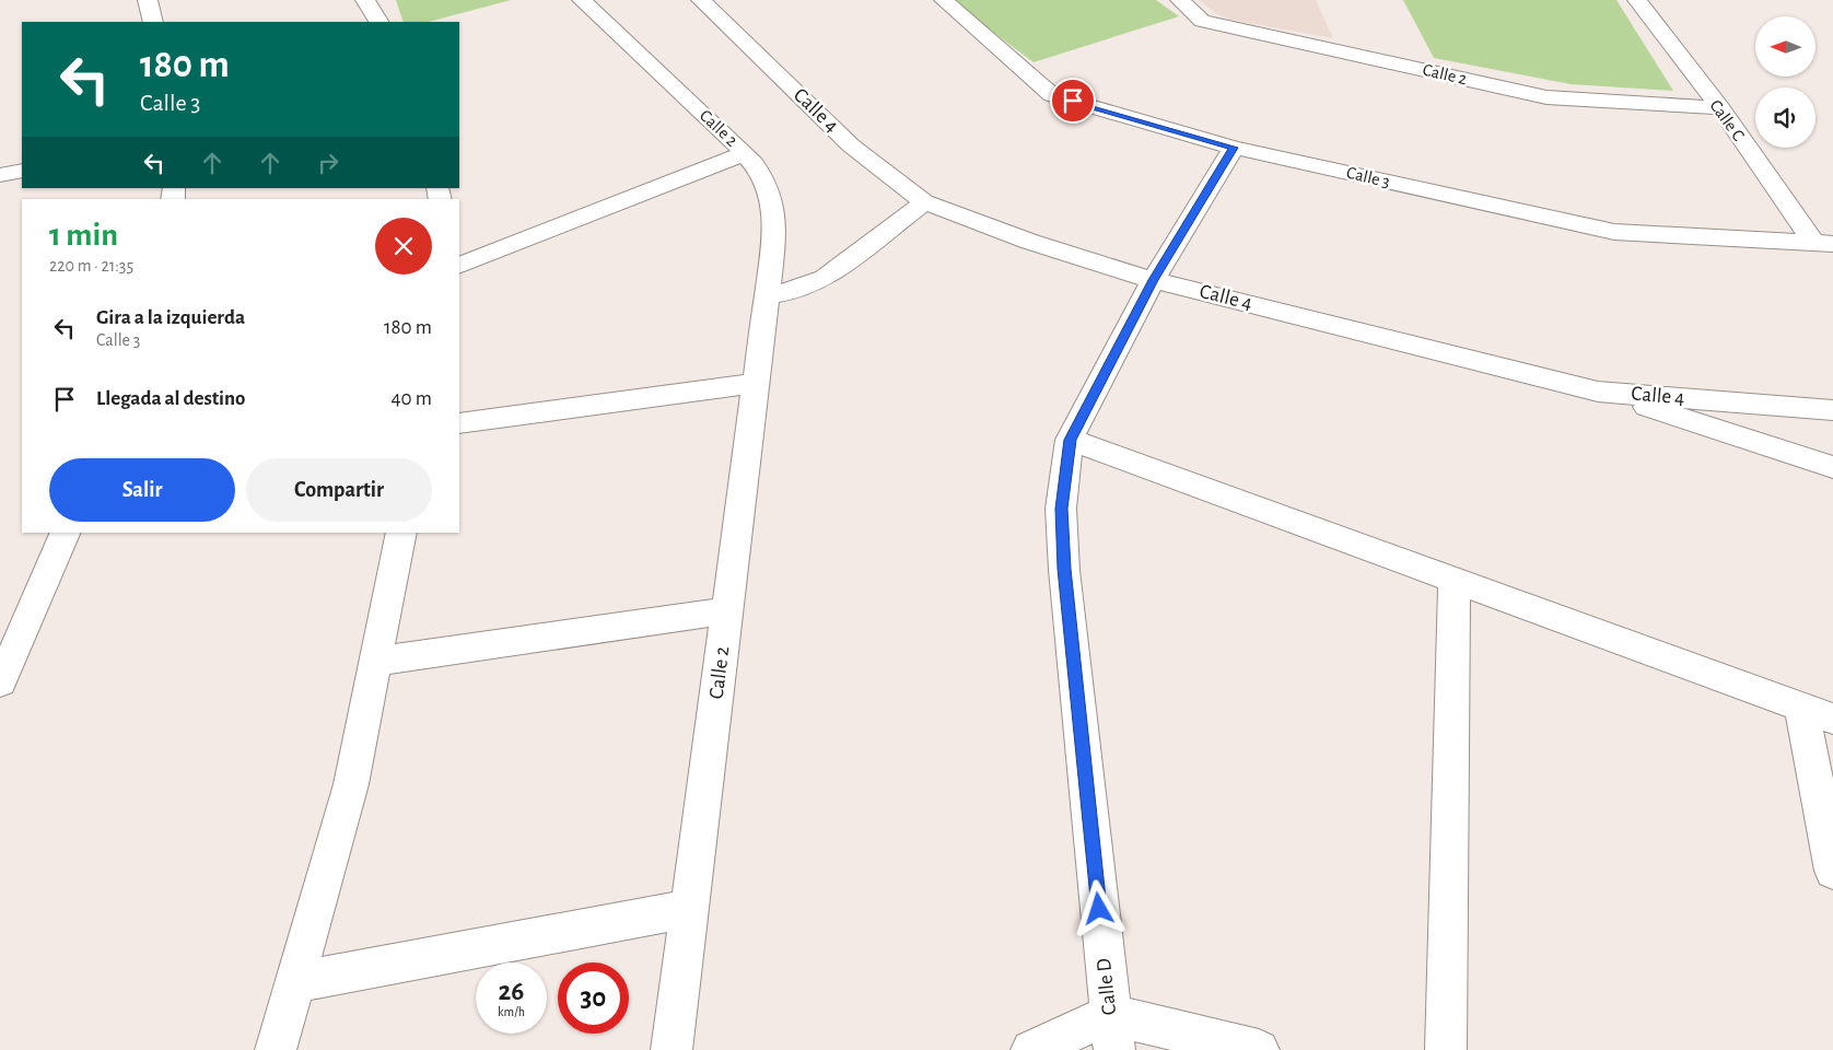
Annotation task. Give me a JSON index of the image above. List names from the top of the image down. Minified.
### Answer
{"streets":{"street":["Calle 2","Calle 4","Calle C","Calle 3","Calle D"]},"crossings":[["Calle 2","Calle C"],["Calle 4","Calle D"],["Calle C","Calle 3"],["Calle 3","Calle D"]],"north":"left","page":{"turn":["180 m","Calle 3"],"heading":["1 min","220 m · 21:35"],"list":[{"name":"Gira a la izquierda","note":"Calle 3","value":"180 m"},{"name":"Llegada al destino","value":"40 m"}],"buttons":["Salir","Compartir"],"speed":"26 km/h","limit":"30"}}
